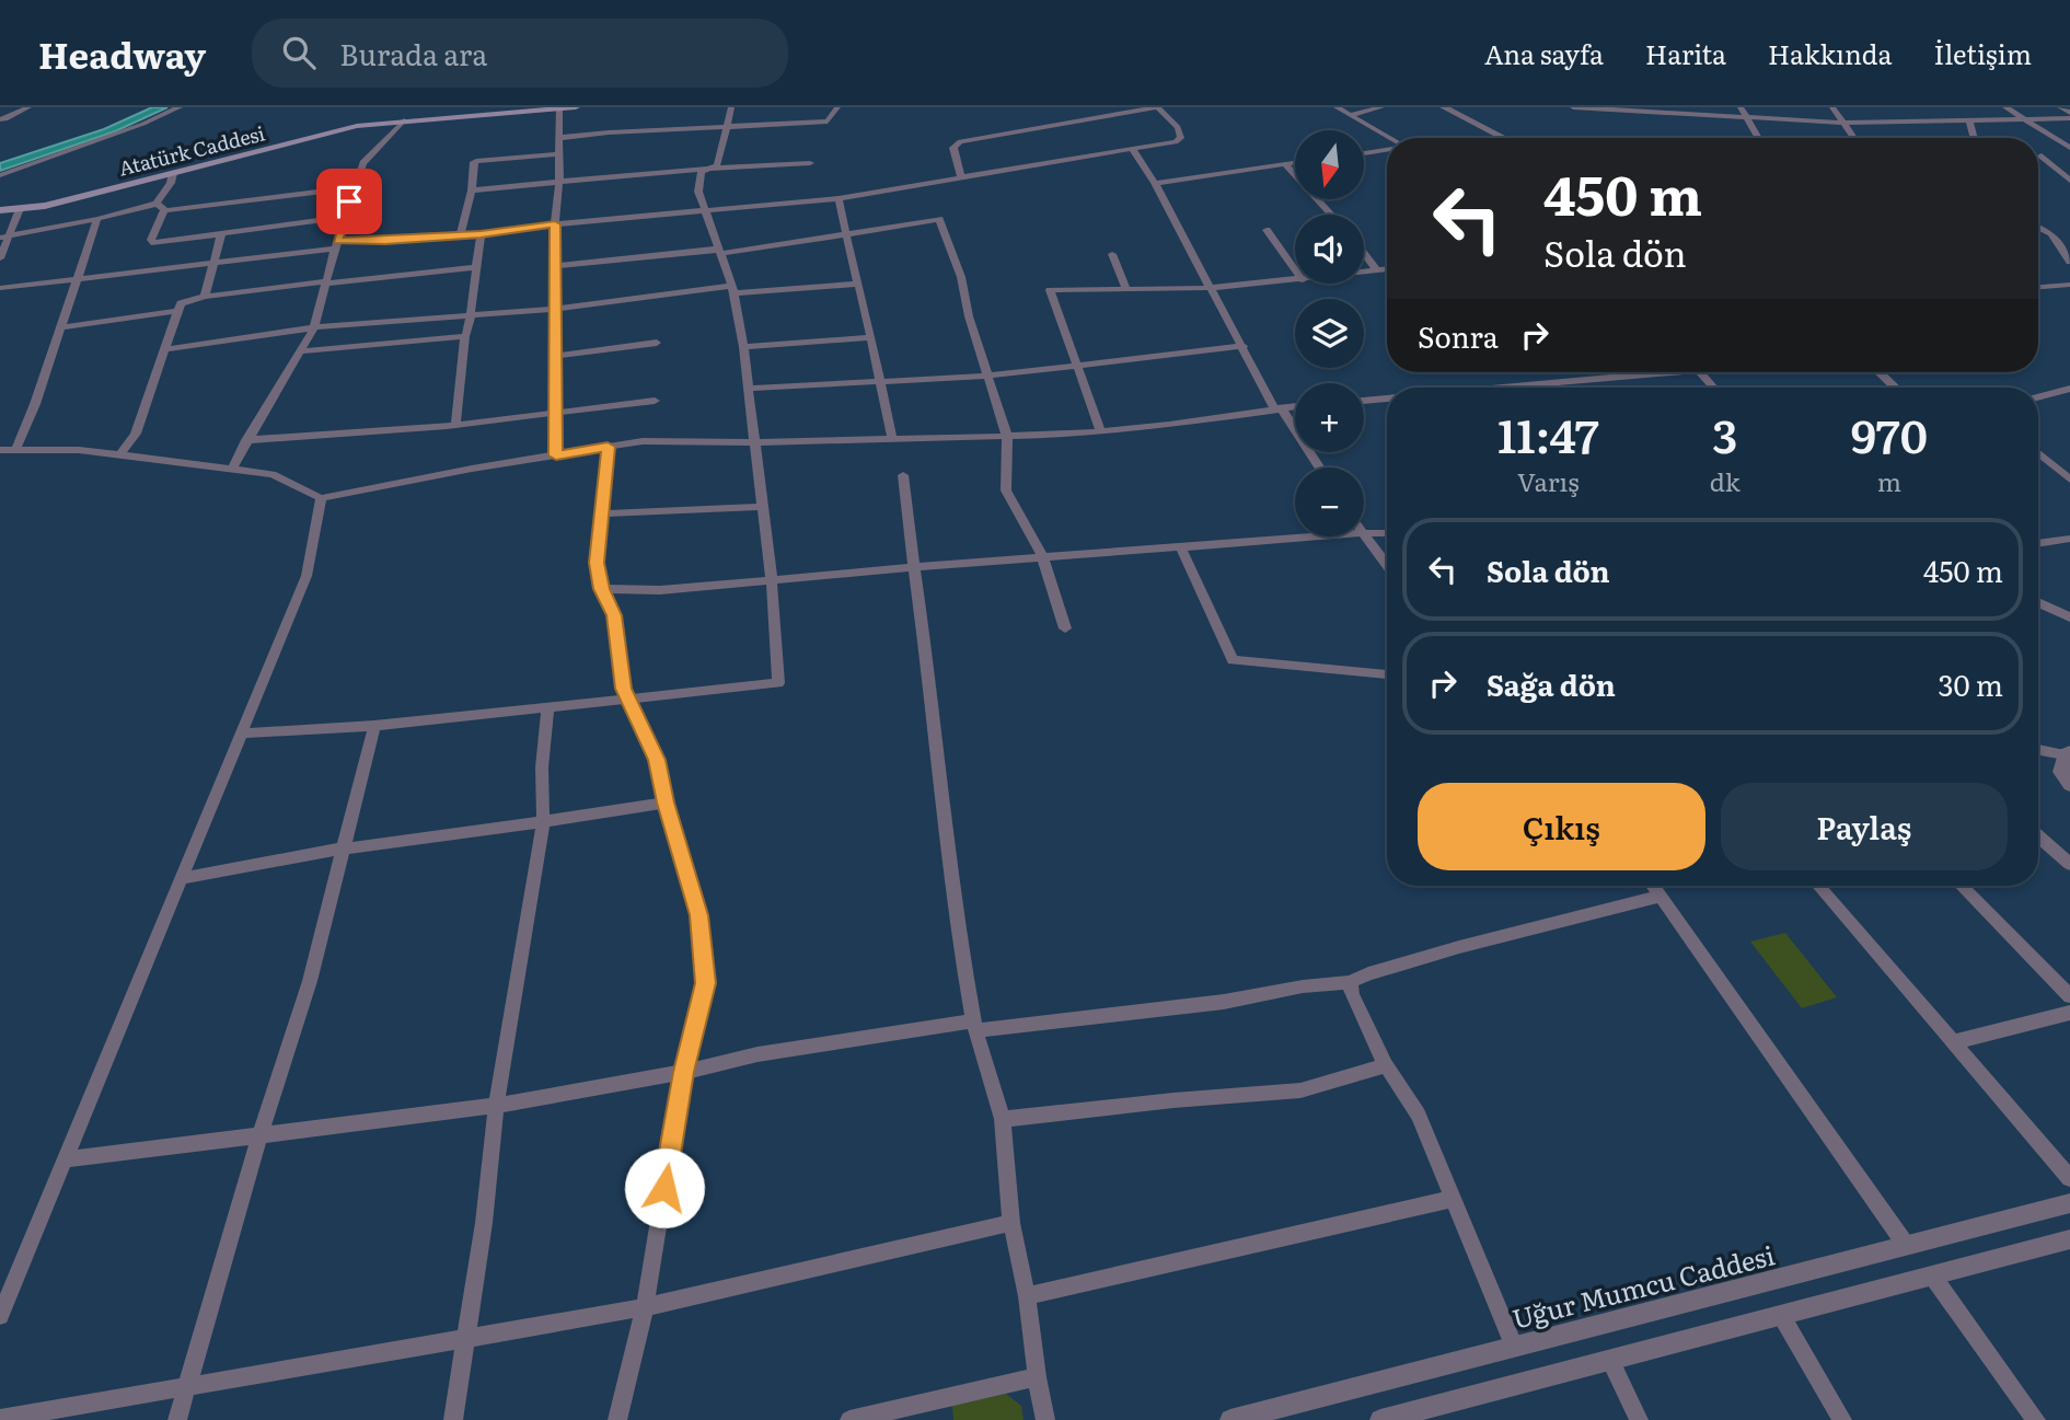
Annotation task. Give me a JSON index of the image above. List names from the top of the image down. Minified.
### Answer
{"streets":{"main road":["Atatürk Caddesi"],"street":["Uğur Mumcu Caddesi"]},"north":"bottom","page":{"header":"Headway","search":"Burada ara","nav":["Ana sayfa","Harita","Hakkında","İletişim"],"map_buttons":["+","−"],"turn":["450 m","Sola dön"],"then":"Sonra","eta":["11:47","Varış","3","dk","970","m"],"list":[{"name":"Sola dön","value":"450 m"},{"name":"Sağa dön","value":"30 m"}],"buttons":["Çıkış","Paylaş"]}}
